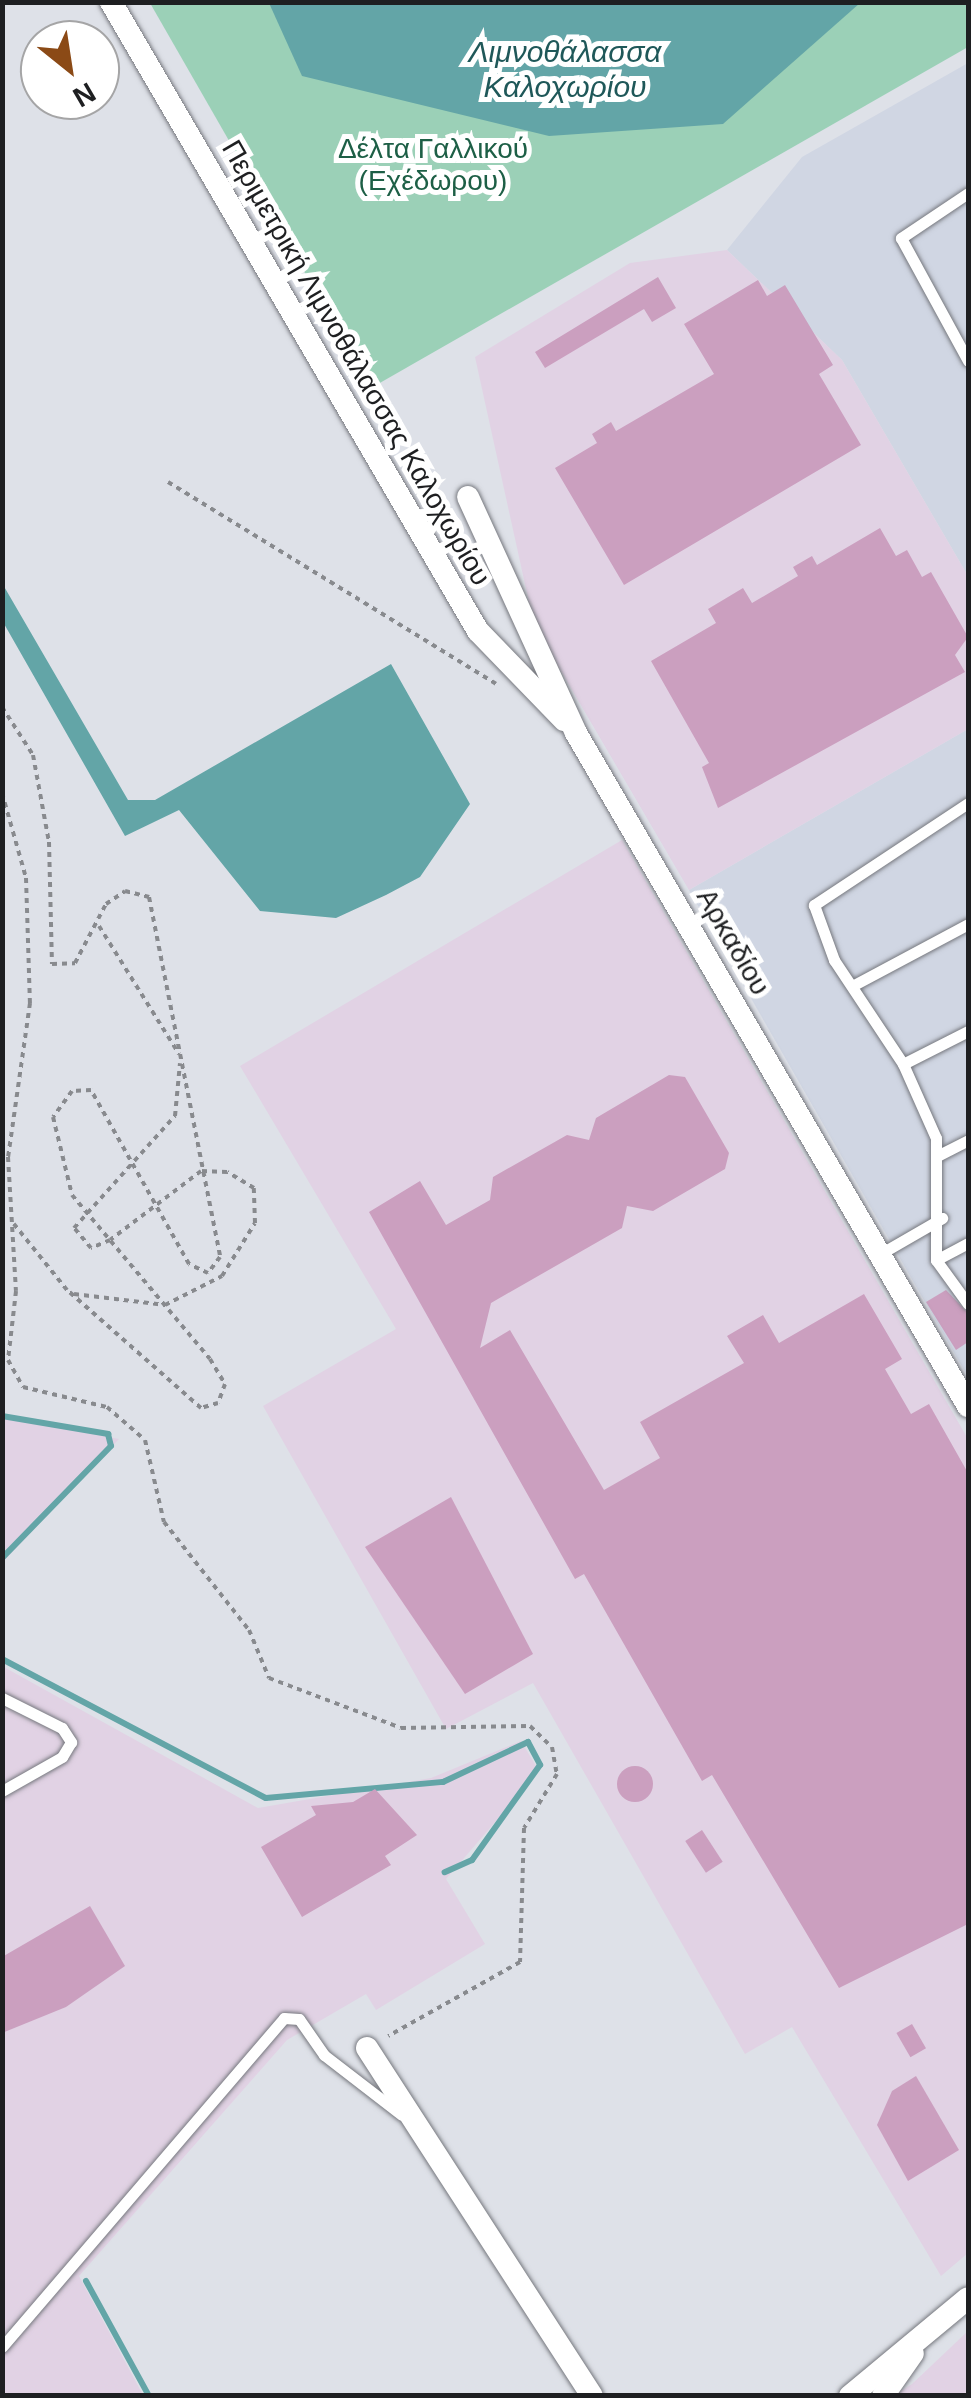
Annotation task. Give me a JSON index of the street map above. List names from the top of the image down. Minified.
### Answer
{"streets":{"street":["Περιμετρική Λιμνοθάλασσας Καλοχωρίου","Αρκαδίου"]},"crossings":[["Περιμετρική Λιμνοθάλασσας Καλοχωρίου","Αρκαδίου"]],"water":["Λιμνοθάλασσα Καλοχωρίου"],"parks":["Δέλτα Γαλλικού (Εχέδωρου)"],"north":"bottom right"}
